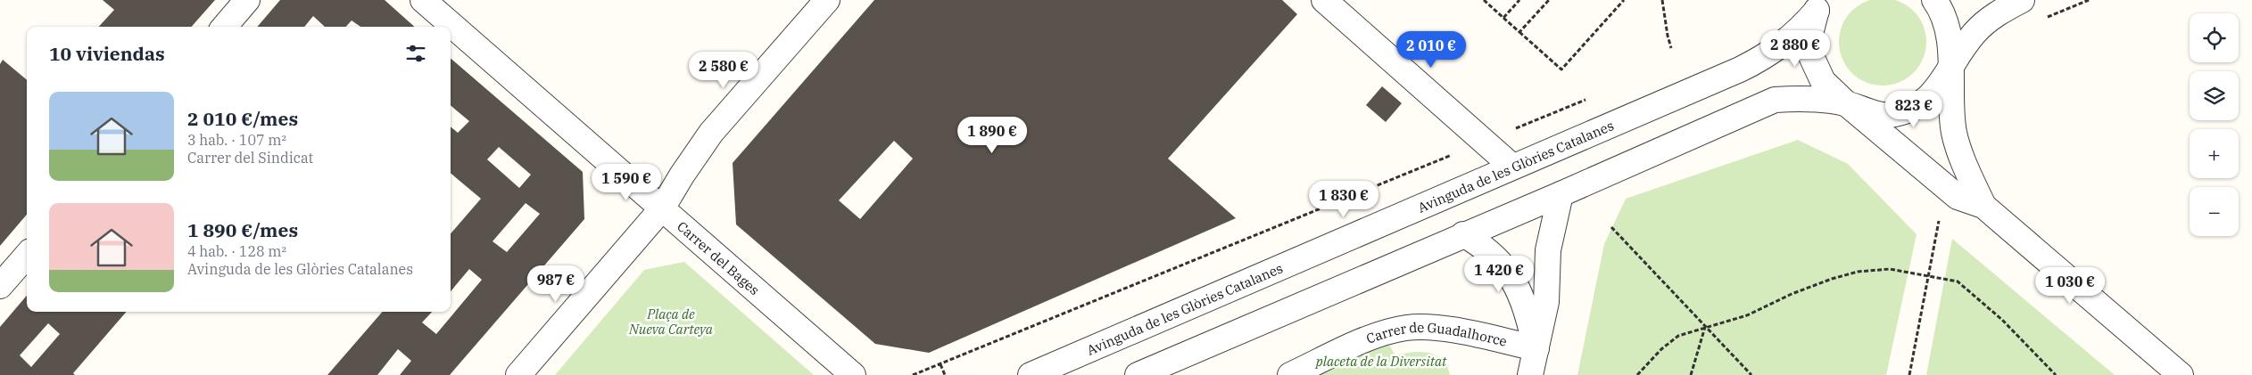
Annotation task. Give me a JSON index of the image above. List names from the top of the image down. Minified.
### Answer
{"streets":{"street":["Avinguda de les Glòries Catalanes","Carrer del Bages","Carrer de Guadalhorce"]},"parks":["Plaça de Nueva Carteya","placeta de la Diversitat"],"page":{"map_buttons":["+","−"],"heading":"10 viviendas","price":["2 880 €","2 010 €","2 580 €","823 €","1 890 €","1 590 €","1 830 €","1 420 €","987 €","1 030 €"],"list":[{"name":"2 010 €/mes","note":"3 hab. · 107 m² · Carrer del Sindicat"},{"name":"1 890 €/mes","note":"4 hab. · 128 m² · Avinguda de les Glòries Catalanes"}]}}
